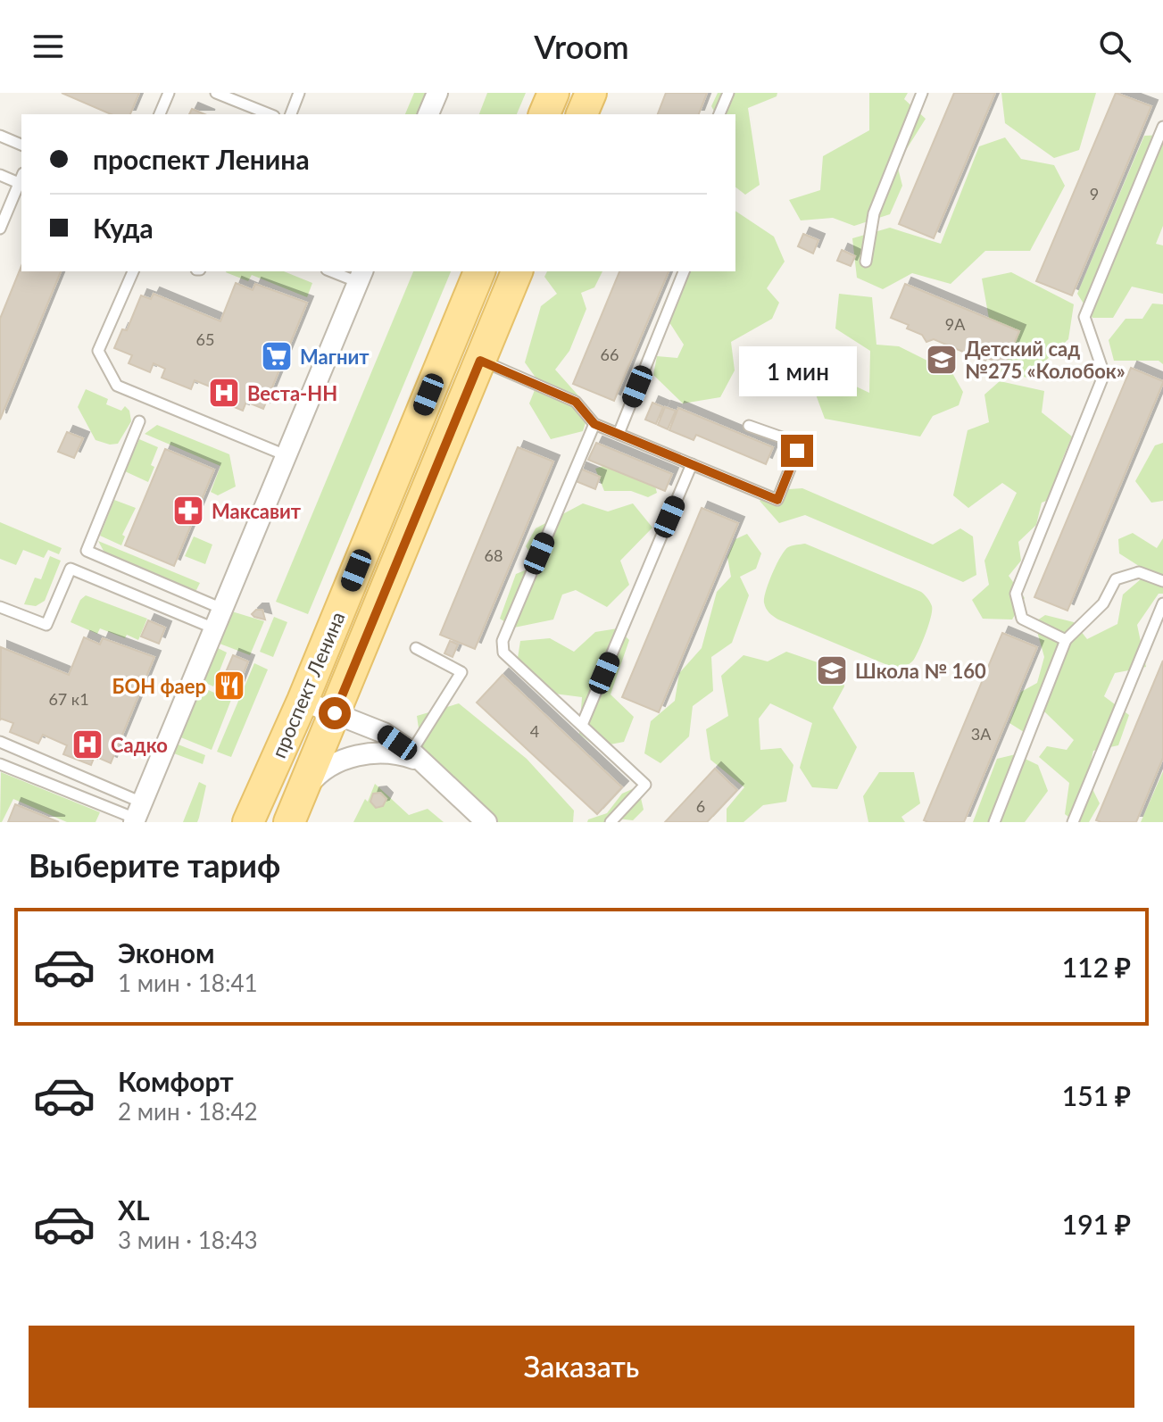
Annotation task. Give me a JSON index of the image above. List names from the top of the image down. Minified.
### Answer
{"streets":{"main road":["проспект Ленина"]},"places":{"supermarket":["Магнит"],"school or university":["Детский сад №275 «Колобок»","Школа № 160"],"hospital":["Веста-НН","Садко"],"pharmacy":["Максавит"],"restaurant":["БОН фаер"]},"house_numbers":["9","9А","65","66","68","67 к1","4","3А","6"],"page":{"header":"Vroom","banner":["проспект Ленина","Куда"],"bubble":"1 мин","heading":"Выберите тариф","list":[{"name":"Эконом","note":"1 мин · 18:41","value":"112 ₽"},{"name":"Комфорт","note":"2 мин · 18:42","value":"151 ₽"},{"name":"XL","note":"3 мин · 18:43","value":"191 ₽"}],"buttons":"Заказать"}}
